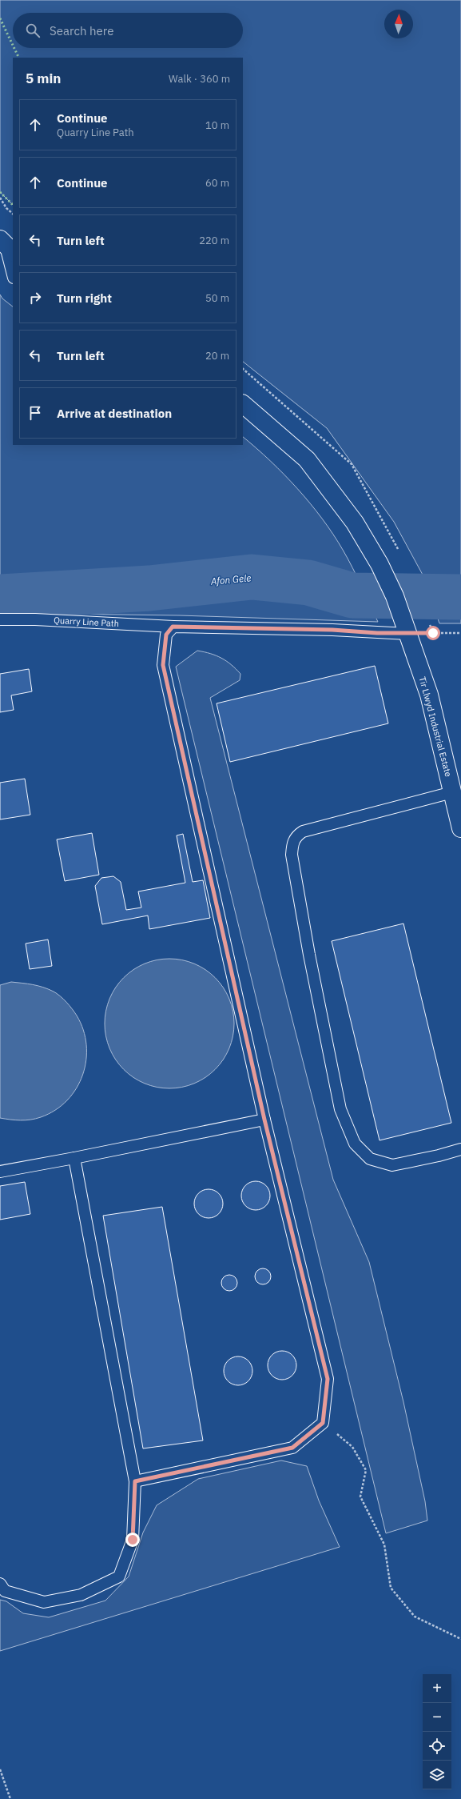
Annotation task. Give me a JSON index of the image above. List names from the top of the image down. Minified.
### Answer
{"streets":{"street":["Tir Llwyd Industrial Estate"],"lane":["Quarry Line Path"]},"crossings":[["Quarry Line Path","Tir Llwyd Industrial Estate"]],"water":["Afon Gele"],"north":"top","page":{"search":"Search here","heading":["5 min","Walk · 360 m"],"list":[["Continue","Quarry Line Path","10 m"],["Continue","60 m"],["Turn left","220 m"],["Turn right","50 m"],["Turn left","20 m"],"Arrive at destination"],"map_buttons":["+","−"]}}
